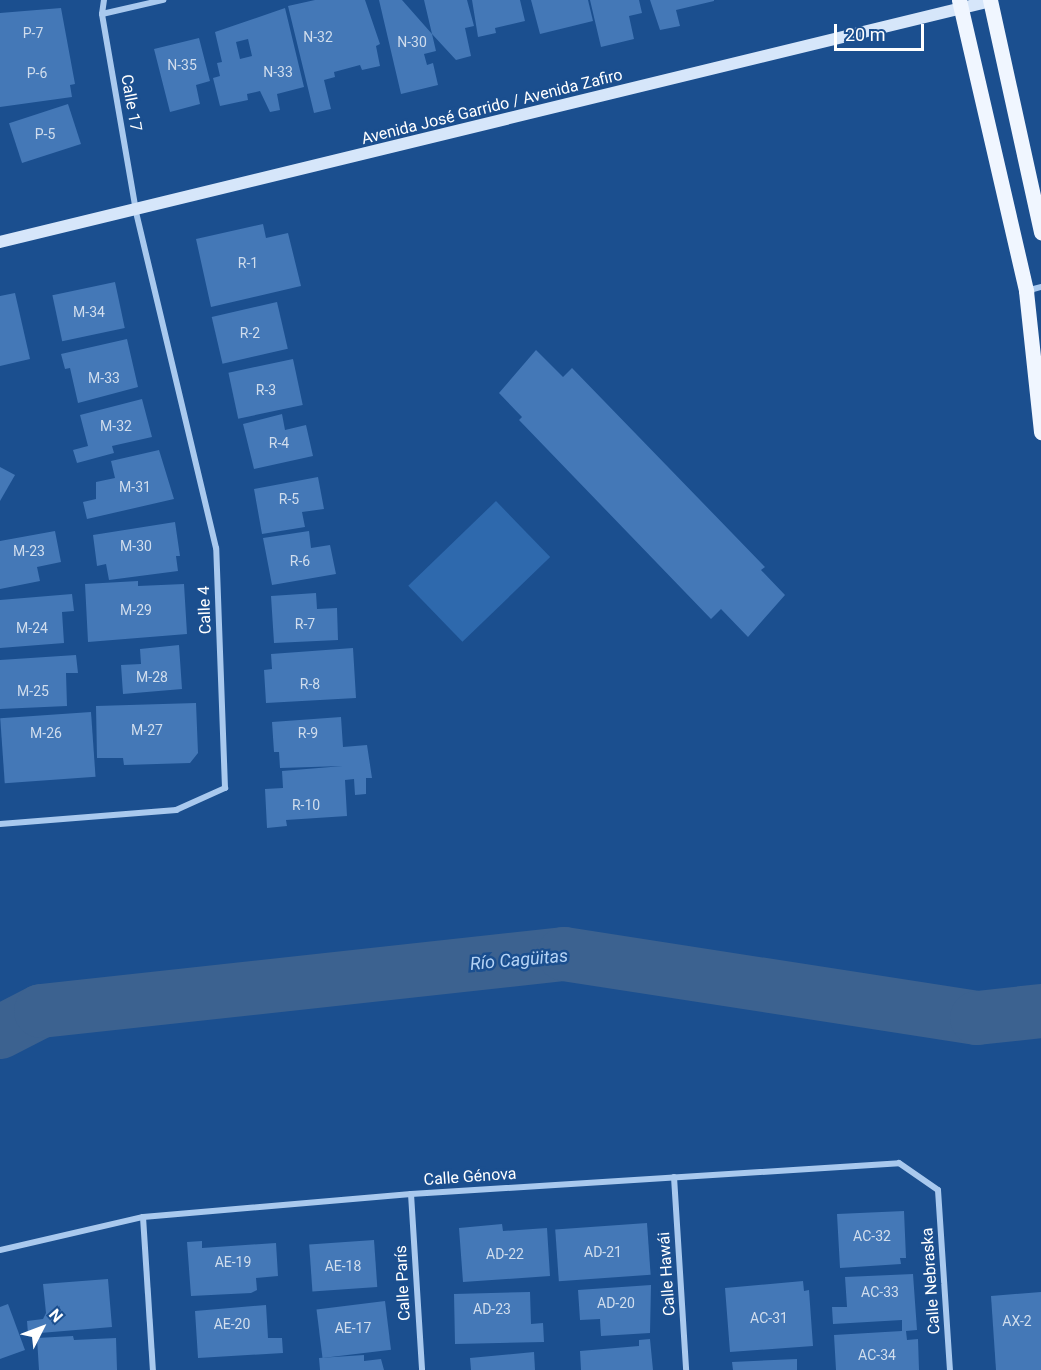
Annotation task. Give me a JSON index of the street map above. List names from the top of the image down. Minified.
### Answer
{"streets":{"street":["Calle 17","Avenida José Garrido / Avenida Zafiro","Calle 4","Calle Génova","Calle Hawái","Calle Nebraska","Calle París"]},"crossings":[["Calle 17","Avenida José Garrido / Avenida Zafiro"],["Calle 17","Calle 4"],["Avenida José Garrido / Avenida Zafiro","Calle 4"],["Calle Génova","Calle Hawái"],["Calle Génova","Calle Nebraska"],["Calle Génova","Calle París"]],"water":["Río Cagüitas"],"house_numbers":["P-7","N-32","N-30","N-35","N-33","P-6","P-5","R-1","M-34","R-2","M-33","R-3","M-32","R-4","M-31","R-5","M-30","M-23","R-6","M-29","R-7","M-24","M-28","R-8","M-25","M-27","M-26","R-9","R-10","AC-32","AD-21","AD-22","AE-19","AE-18","AC-33","AD-20","AD-23","AC-31","AX-2","AE-20","AE-17","AC-34"],"scale_bar":"20 m","north":"top right"}
